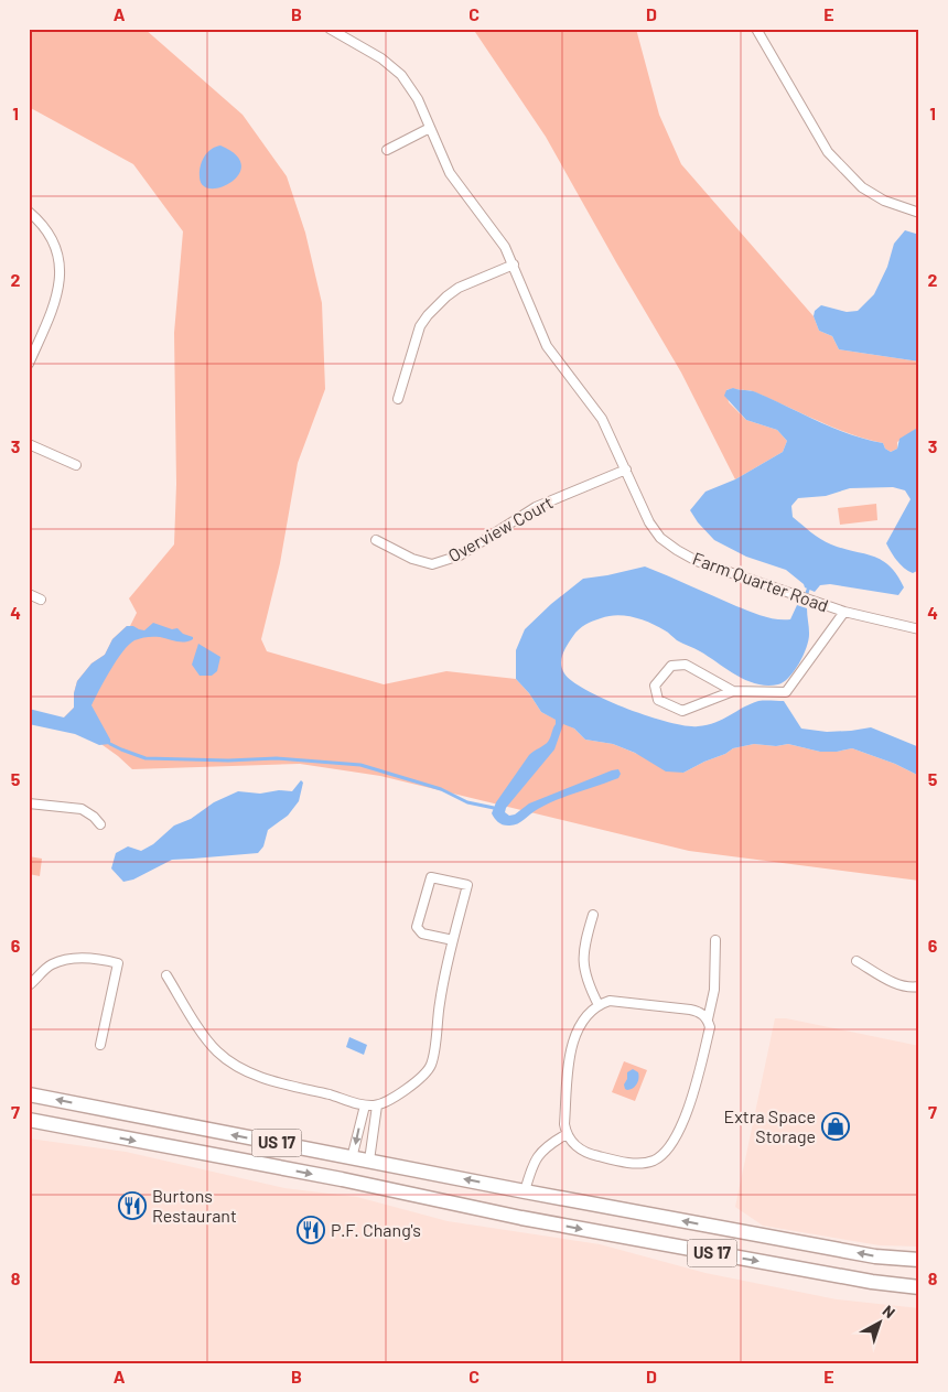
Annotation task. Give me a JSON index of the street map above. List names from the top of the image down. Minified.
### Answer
{"streets":{"highway":["US 17"],"street":["Overview Court","Farm Quarter Road"]},"crossings":[["Overview Court","Farm Quarter Road"]],"places":{"shop":["Extra Space Storage"],"restaurant":["Burtons Restaurant","P.F. Chang's"]},"north":"top right","grid":{"columns":["A","B","C","D","E"],"rows":["1","2","3","4","5","6","7","8"]}}
